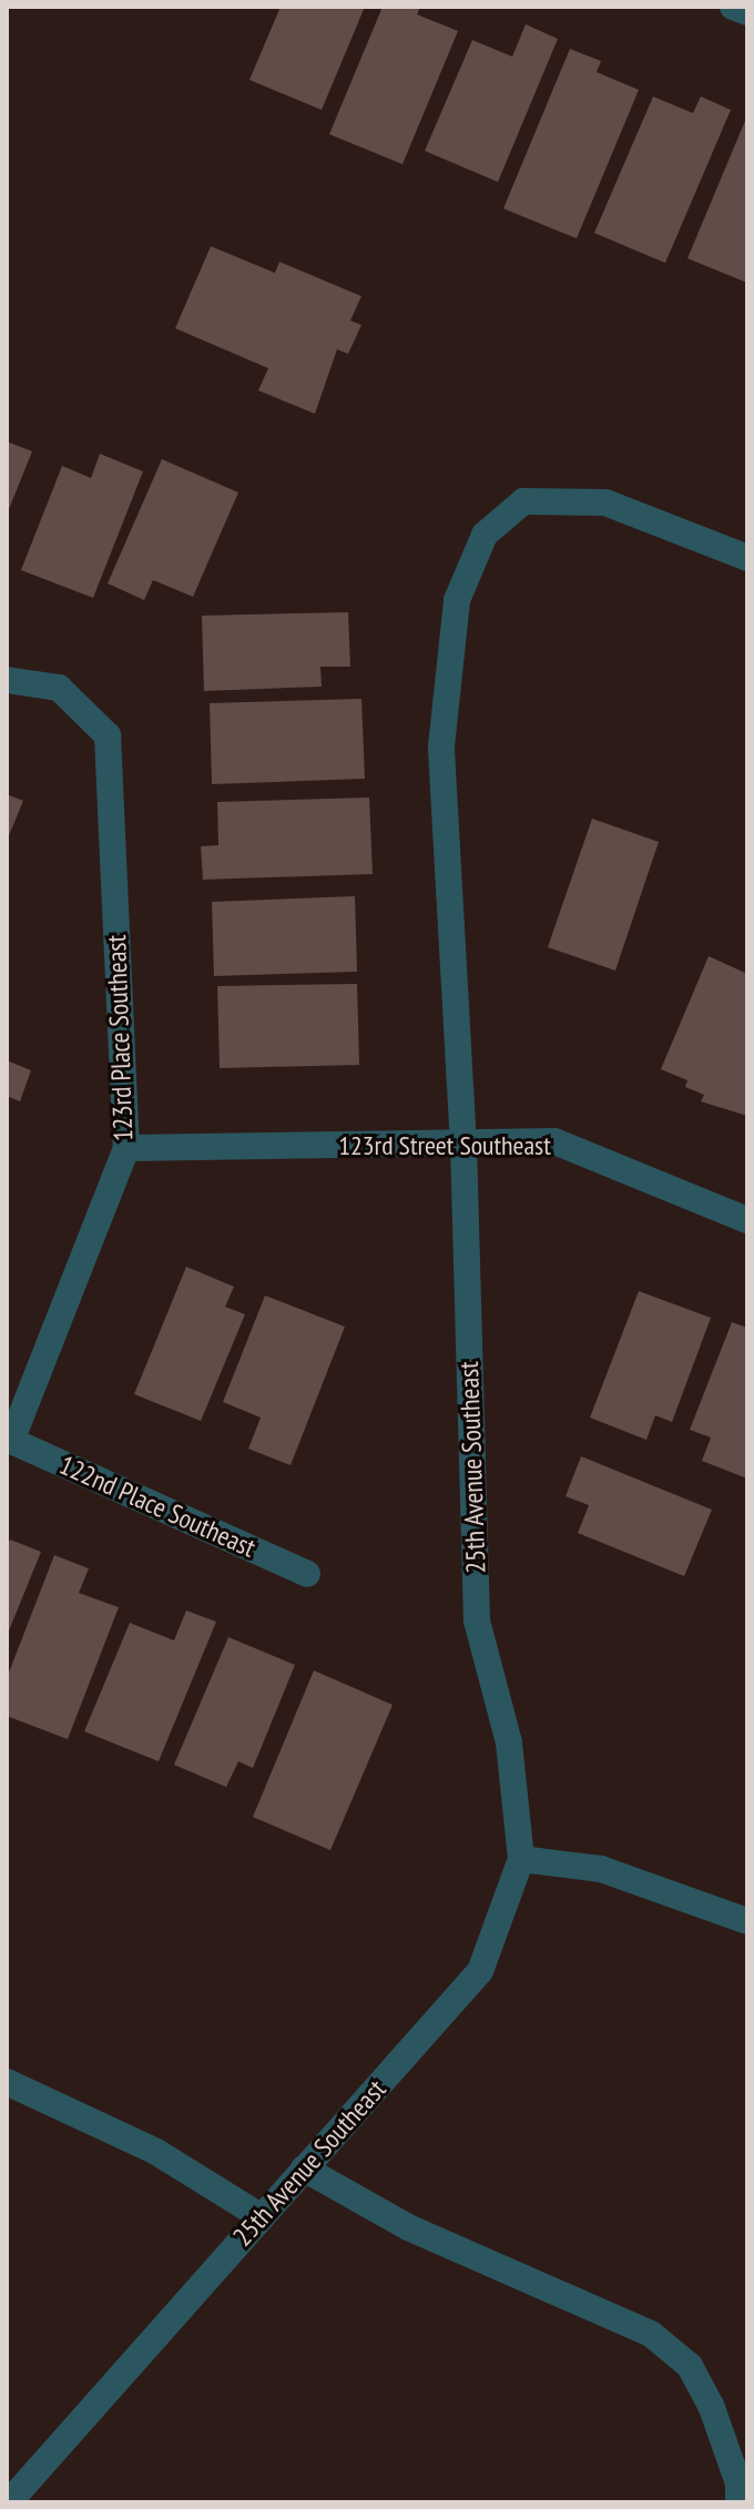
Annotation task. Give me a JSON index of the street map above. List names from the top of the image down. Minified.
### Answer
{"streets":{"street":["123rd Place Southeast","123rd Street Southeast","25th Avenue Southeast","122nd Place Southeast"]},"crossings":[["123rd Place Southeast","123rd Street Southeast"],["123rd Place Southeast","122nd Place Southeast"],["123rd Street Southeast","25th Avenue Southeast"]]}
